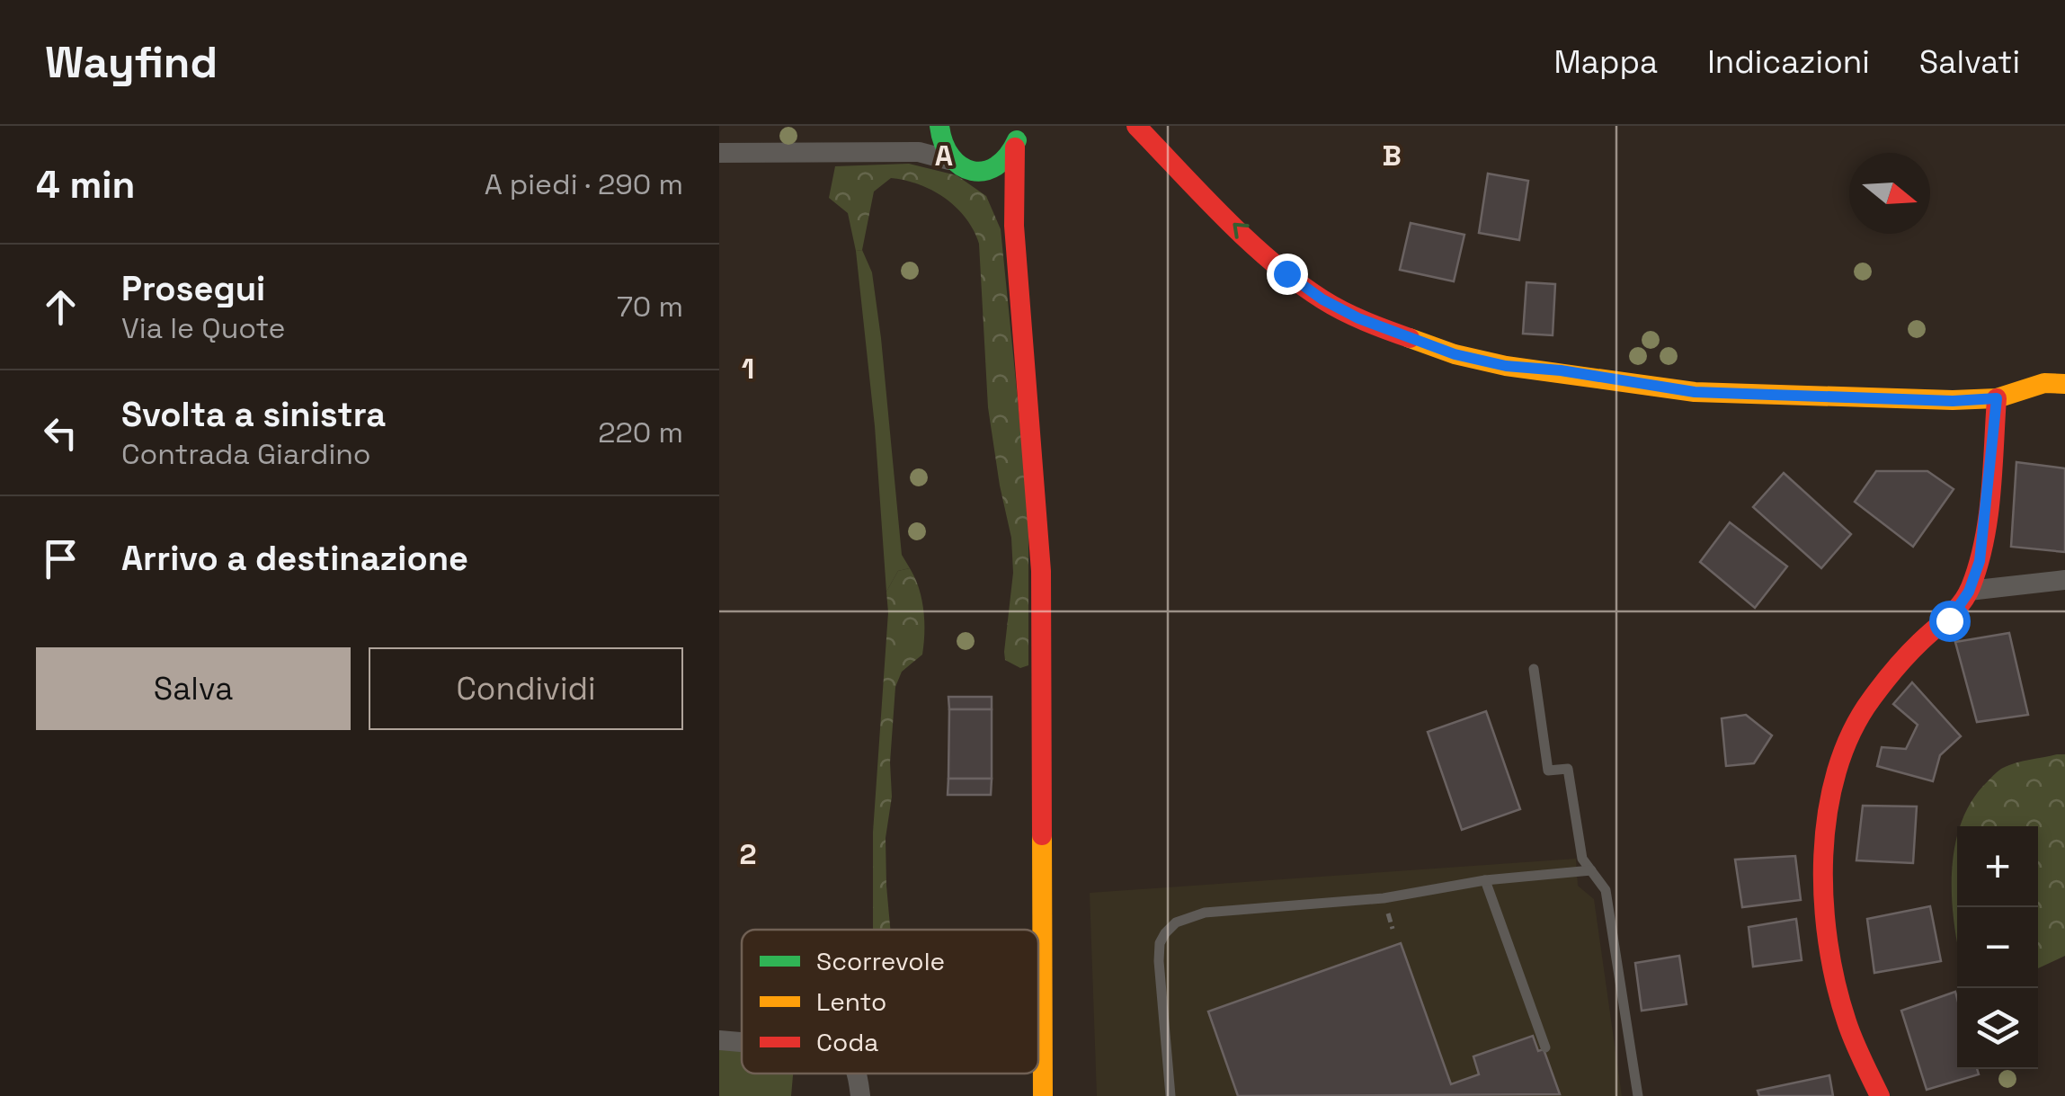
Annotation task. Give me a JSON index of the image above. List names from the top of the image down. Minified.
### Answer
{"legend":["Scorrevole","Lento","Coda"],"north":"right","page":{"header":"Wayfind","nav":["Mappa","Indicazioni","Salvati"],"heading":["4 min","A piedi · 290 m"],"list":[["Prosegui","Via le Quote","70 m"],["Svolta a sinistra","Contrada Giardino","220 m"],"Arrivo a destinazione"],"buttons":["Salva","Condividi"],"map_buttons":["+","−"]},"grid":{"columns":["A","B"],"rows":["1","2"]}}
